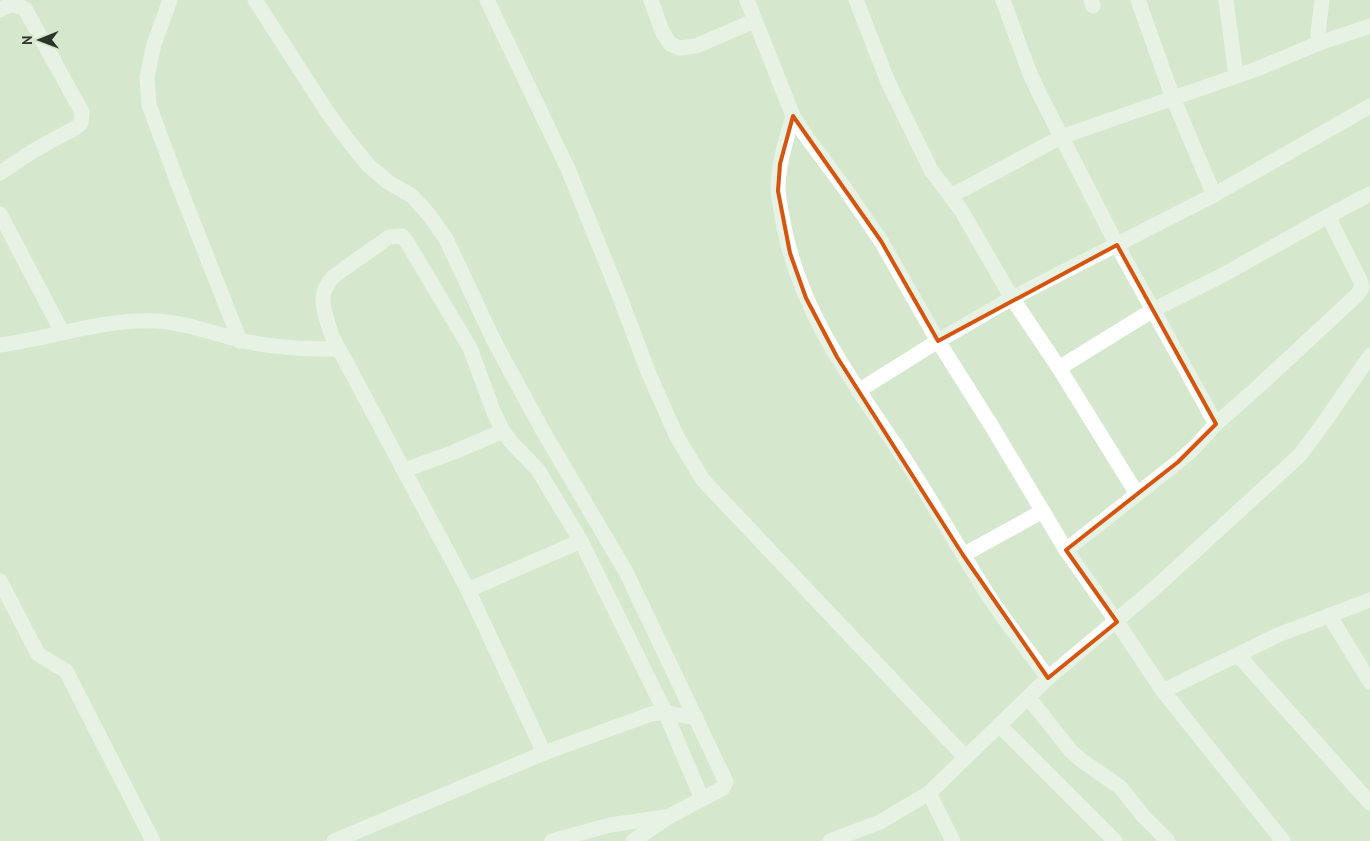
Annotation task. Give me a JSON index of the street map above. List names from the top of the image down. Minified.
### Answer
{"north":"left"}
